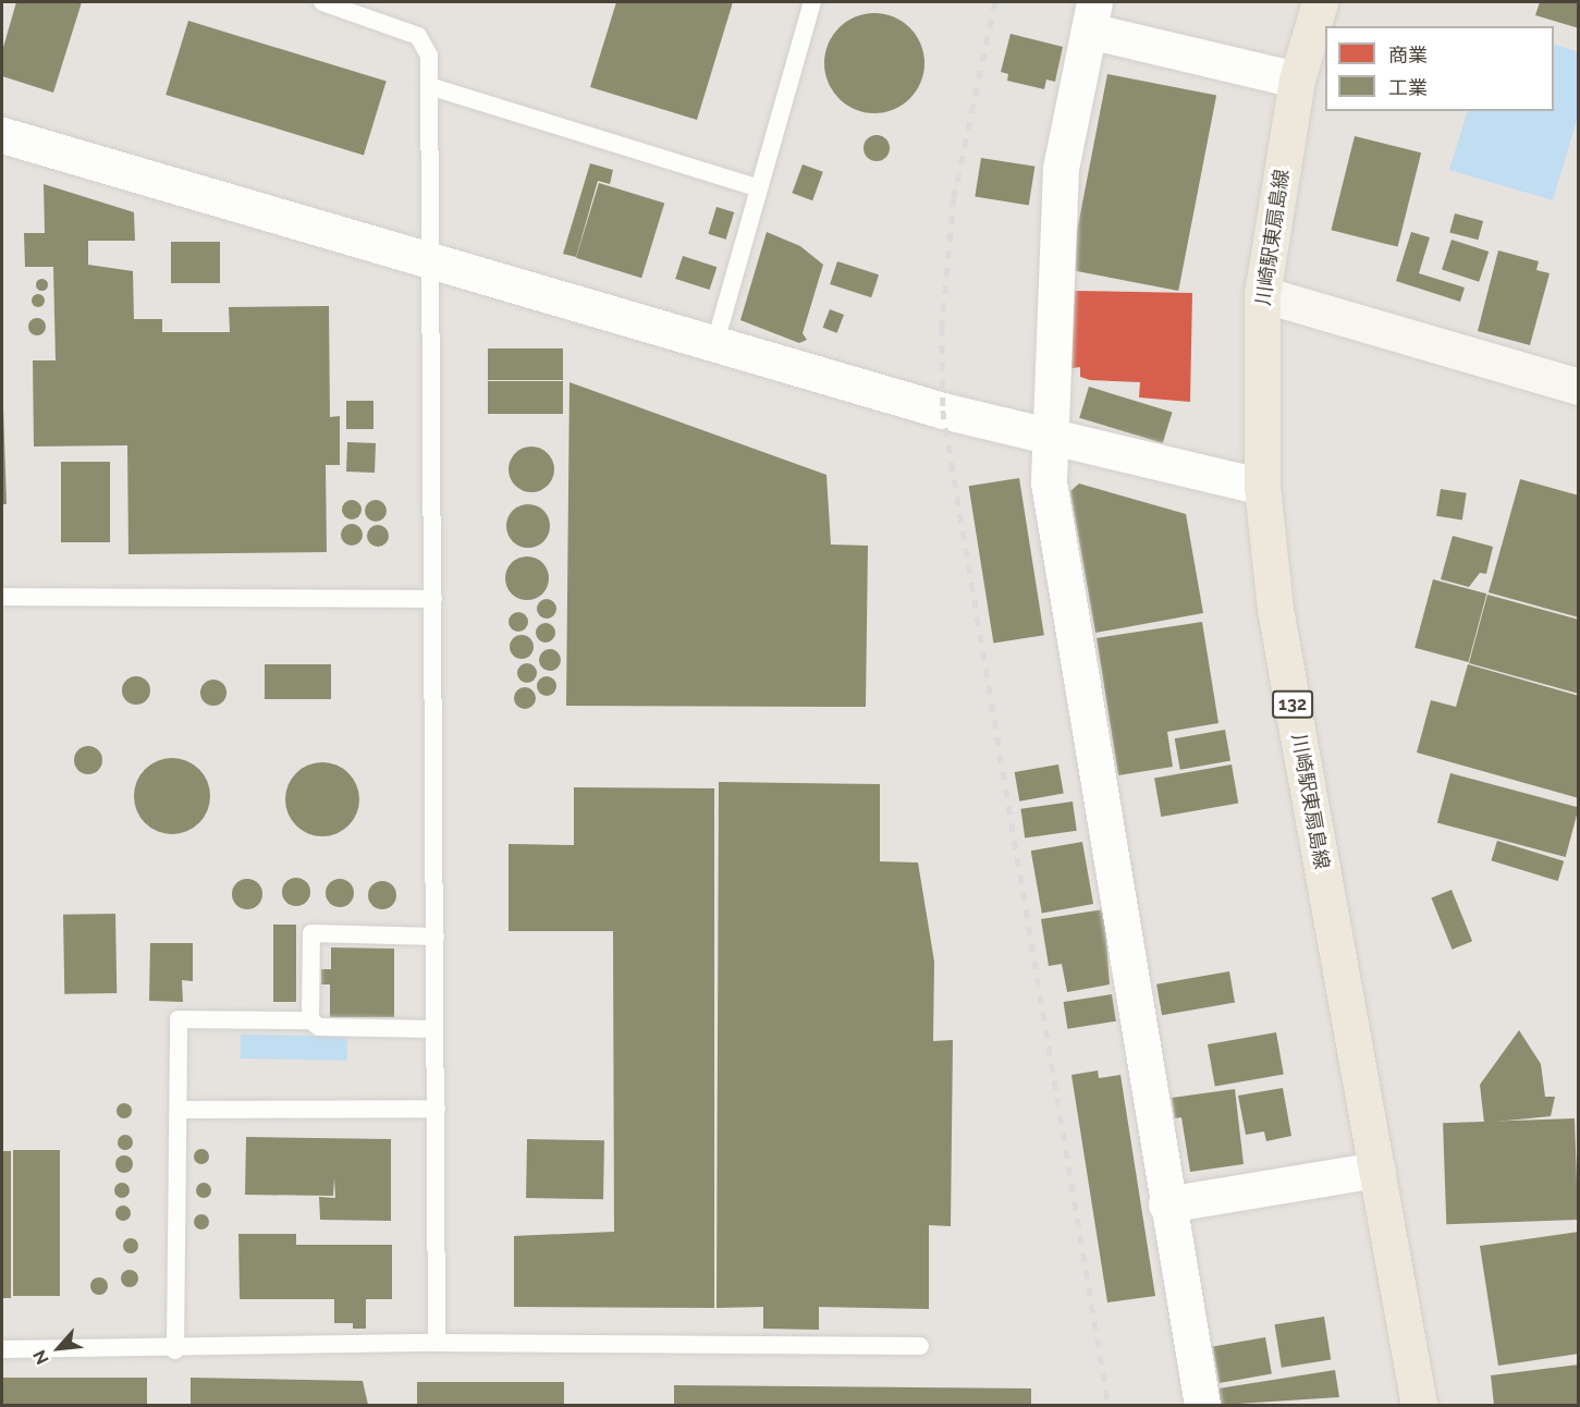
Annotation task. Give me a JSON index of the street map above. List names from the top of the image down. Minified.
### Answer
{"streets":{"highway":["川崎駅東扇島線","132"]},"legend":["商業","工業"],"north":"bottom left"}
